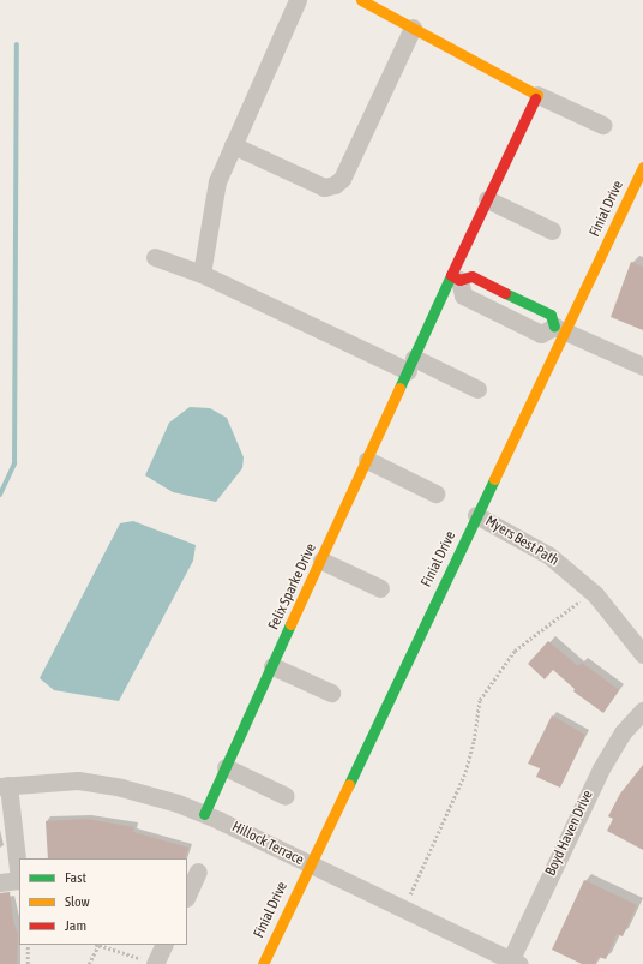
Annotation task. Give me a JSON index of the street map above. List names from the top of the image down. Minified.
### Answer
{"streets":{"street":["Finial Drive","Myers Best Path","Felix Sparke Drive","Boyd Haven Drive","Hillock Terrace"]},"crossings":[["Finial Drive","Myers Best Path"],["Finial Drive","Hillock Terrace"],["Felix Sparke Drive","Hillock Terrace"],["Boyd Haven Drive","Hillock Terrace"]],"legend":["Fast","Slow","Jam"]}
